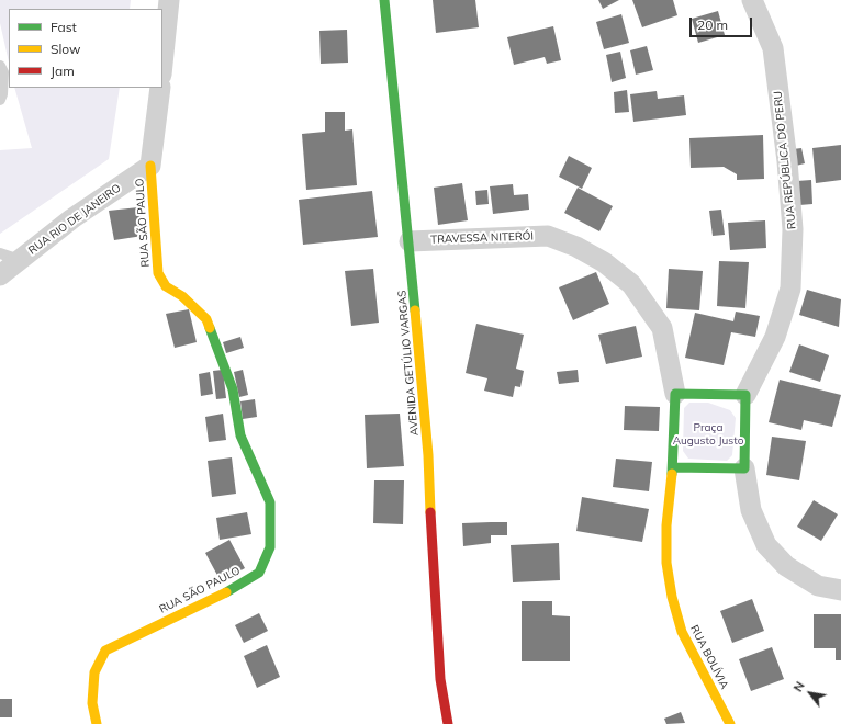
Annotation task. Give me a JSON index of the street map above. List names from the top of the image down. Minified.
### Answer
{"streets":{"street":["RUA REPÚBLICA DO PERU","RUA RIO DE JANEIRO","RUA SÃO PAULO","TRAVESSA NITERÓI","AVENIDA GETÚLIO VARGAS","RUA BOLÍVIA"]},"crossings":[["RUA RIO DE JANEIRO","RUA SÃO PAULO"],["TRAVESSA NITERÓI","AVENIDA GETÚLIO VARGAS"]],"parks":["Praça Augusto Justo"],"legend":["Fast","Slow","Jam"],"scale_bar":"20 m","north":"top left"}
